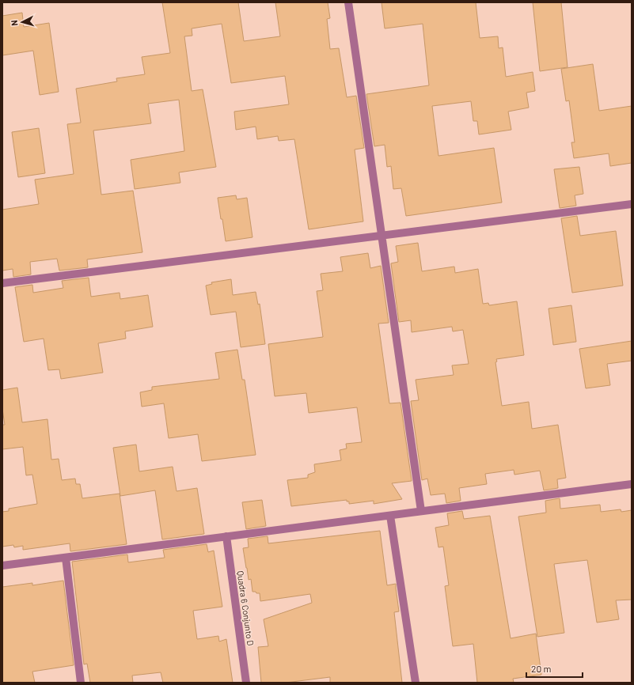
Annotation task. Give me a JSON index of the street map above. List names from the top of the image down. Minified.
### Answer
{"streets":{"street":["Quadra 6 Conjunto D"]},"scale_bar":"20 m","north":"left"}
